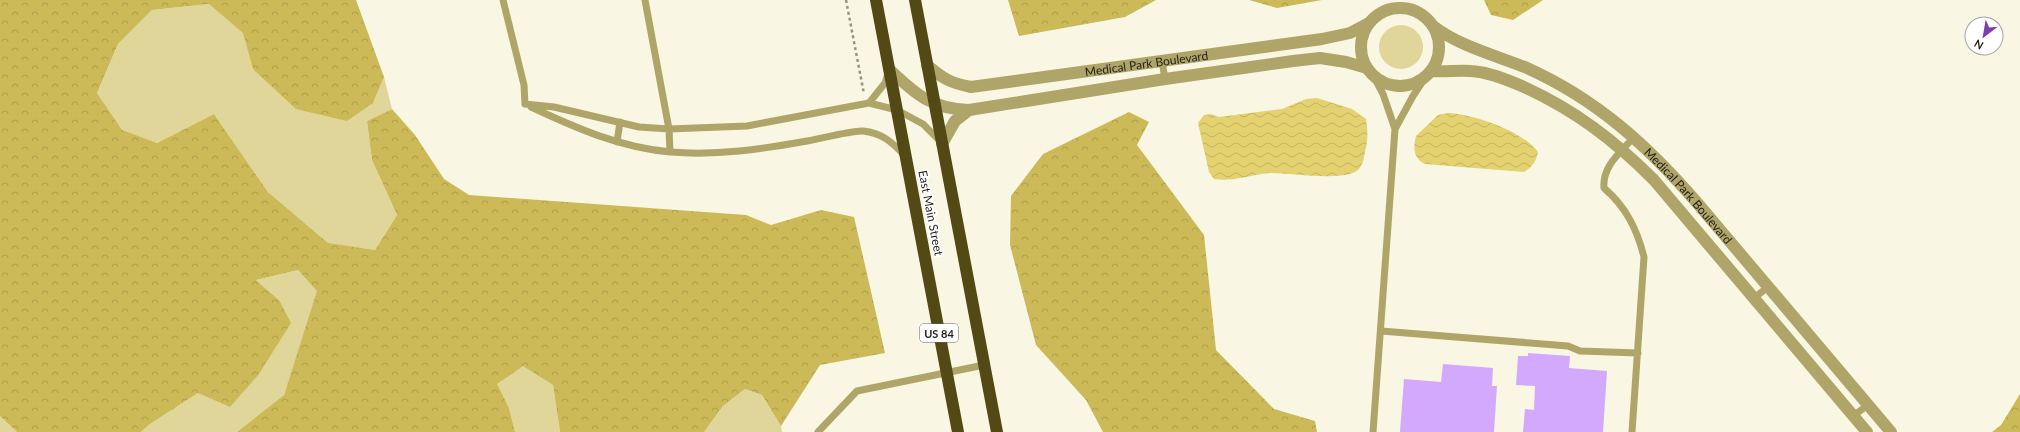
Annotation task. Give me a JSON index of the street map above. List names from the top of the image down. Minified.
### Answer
{"streets":{"highway":["East Main Street","US 84"],"street":["Medical Park Boulevard"]},"crossings":[["Medical Park Boulevard","East Main Street"]],"north":"bottom left"}
